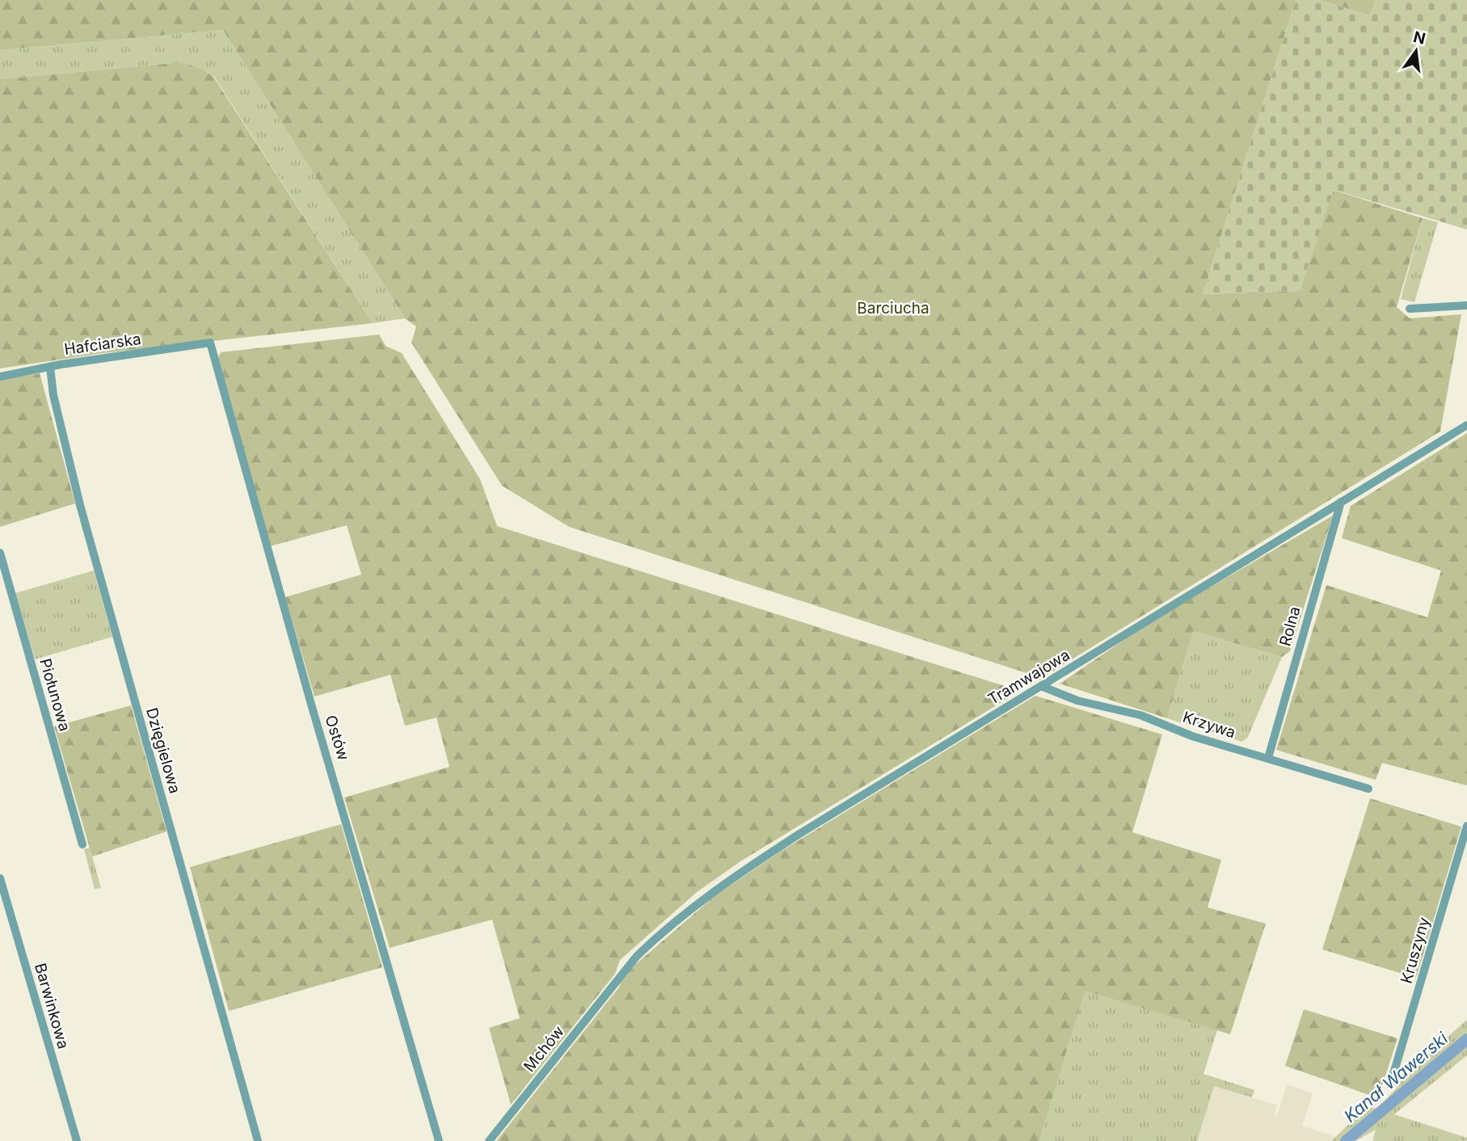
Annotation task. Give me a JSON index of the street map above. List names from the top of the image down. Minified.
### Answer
{"streets":{"street":["Hafciarska","Rolna","Tramwajowa","Piołunowa","Krzywa","Ostów","Dzięgielowa","Kruszyny","Barwinkowa","Mchów"]},"crossings":[["Hafciarska","Ostów"],["Hafciarska","Dzięgielowa"],["Rolna","Tramwajowa"],["Rolna","Krzywa"],["Tramwajowa","Krzywa"],["Tramwajowa","Mchów"]],"water":["Kanał Wawerski"],"parks":["Barciucha"],"north":"top"}
